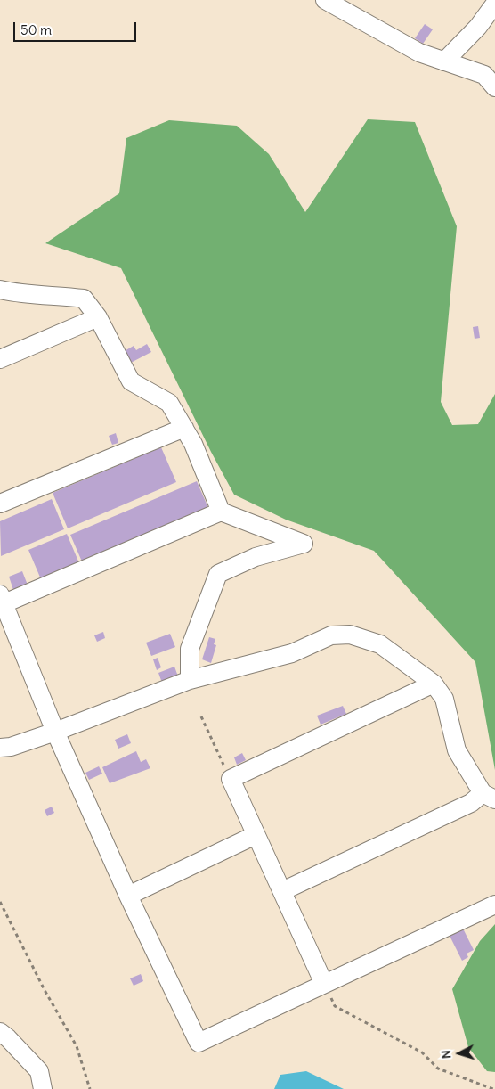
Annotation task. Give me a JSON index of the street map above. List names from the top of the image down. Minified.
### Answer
{"scale_bar":"50 m","north":"left"}
